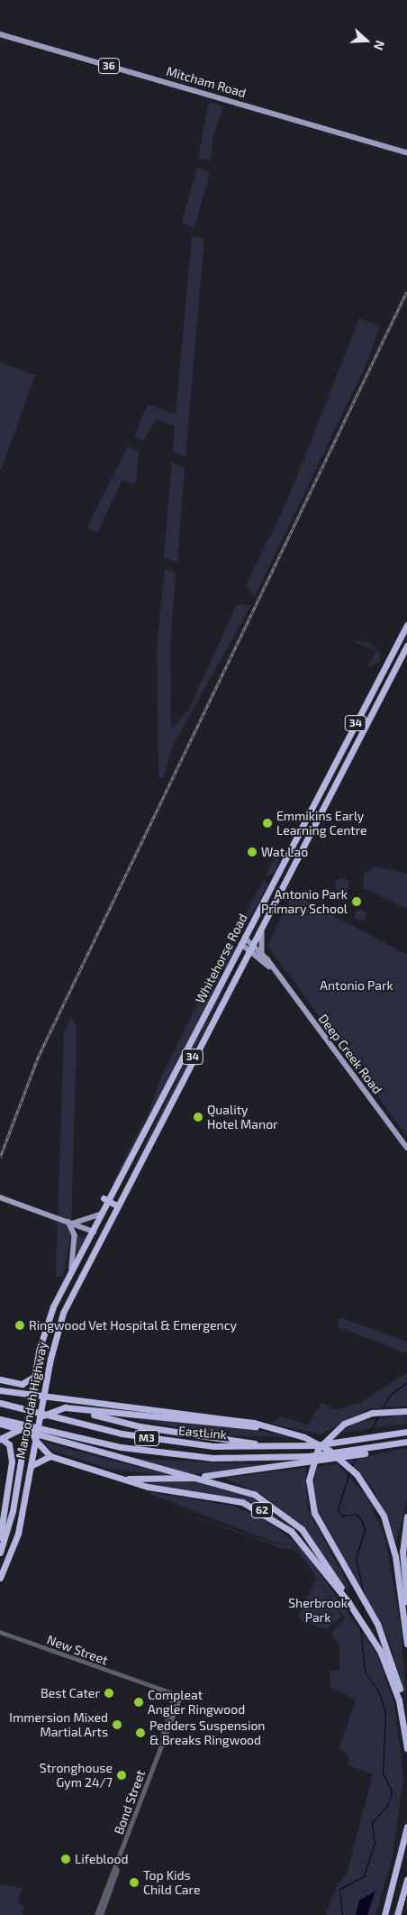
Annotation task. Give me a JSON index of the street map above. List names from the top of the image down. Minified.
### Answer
{"streets":{"highway":["34","Whitehorse Road","Maroondah Highway","EastLink","M3","62"],"main road":["36","Mitcham Road","Deep Creek Road"],"street":["New Street","Bond Street"]},"crossings":[["Whitehorse Road","Deep Creek Road"],["Whitehorse Road","Maroondah Highway"],["Maroondah Highway","62"],["New Street","Bond Street"]],"parks":["Antonio Park","Sherbrook Park"],"places":["Emmikins Early Learning Centre","Wat Lao","Antonio Park Primary School","Quality Hotel Manor","Ringwood Vet Hospital & Emergency","Best Cater","Compleat Angler Ringwood","Immersion Mixed Martial Arts","Pedders Suspension & Breaks Ringwood","Stronghouse Gym 24/7","Lifeblood","Top Kids Child Care"],"north":"right"}
